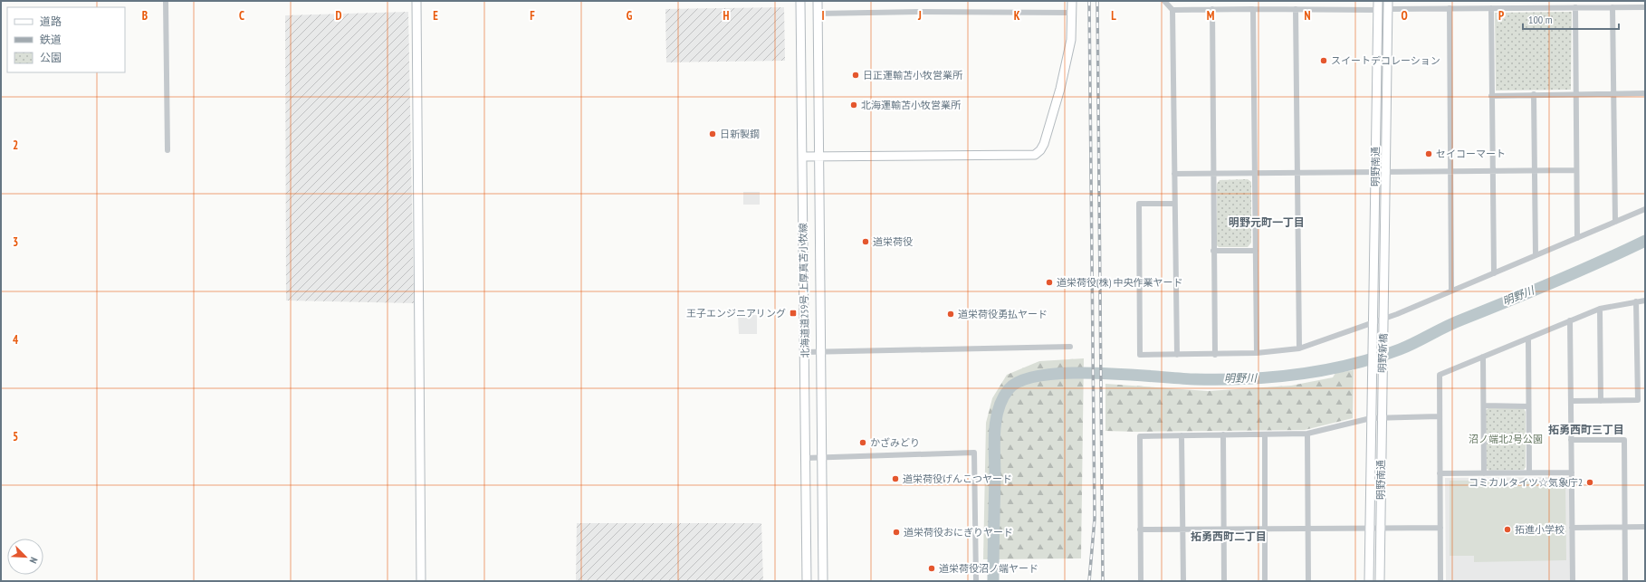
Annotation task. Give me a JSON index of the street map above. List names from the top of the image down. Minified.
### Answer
{"streets":{"street":["明野南通","北海道道259号 上厚真苫小牧線","明野新橋"]},"crossings":[["明野南通","明野新橋"]],"districts":["明野元町一丁目","拓勇西町三丁目","拓勇西町二丁目"],"water":["明野川"],"parks":["沼ノ端北2号公園"],"places":{"other":["スイートデコレーション","日正運輸苫小牧営業所","北海運輸苫小牧営業所","日新製鋼","セイコーマート","道栄荷役","道栄荷役(株) 中央作業ヤード","道栄荷役勇払ヤード","かざみどり","道栄荷役げんこつヤード","コミカルタイツ☆気象庁2","拓進小学校","道栄荷役おにぎりヤード","道栄荷役沼ノ端ヤード"],"transit":["王子エンジニアリング"]},"legend":["道路","鉄道","公園"],"scale_bar":"100 m","north":"bottom right","grid":{"columns":["B","C","D","E","F","G","H","I","J","K","L","M","N","O","P"],"rows":["2","3","4","5"]}}
